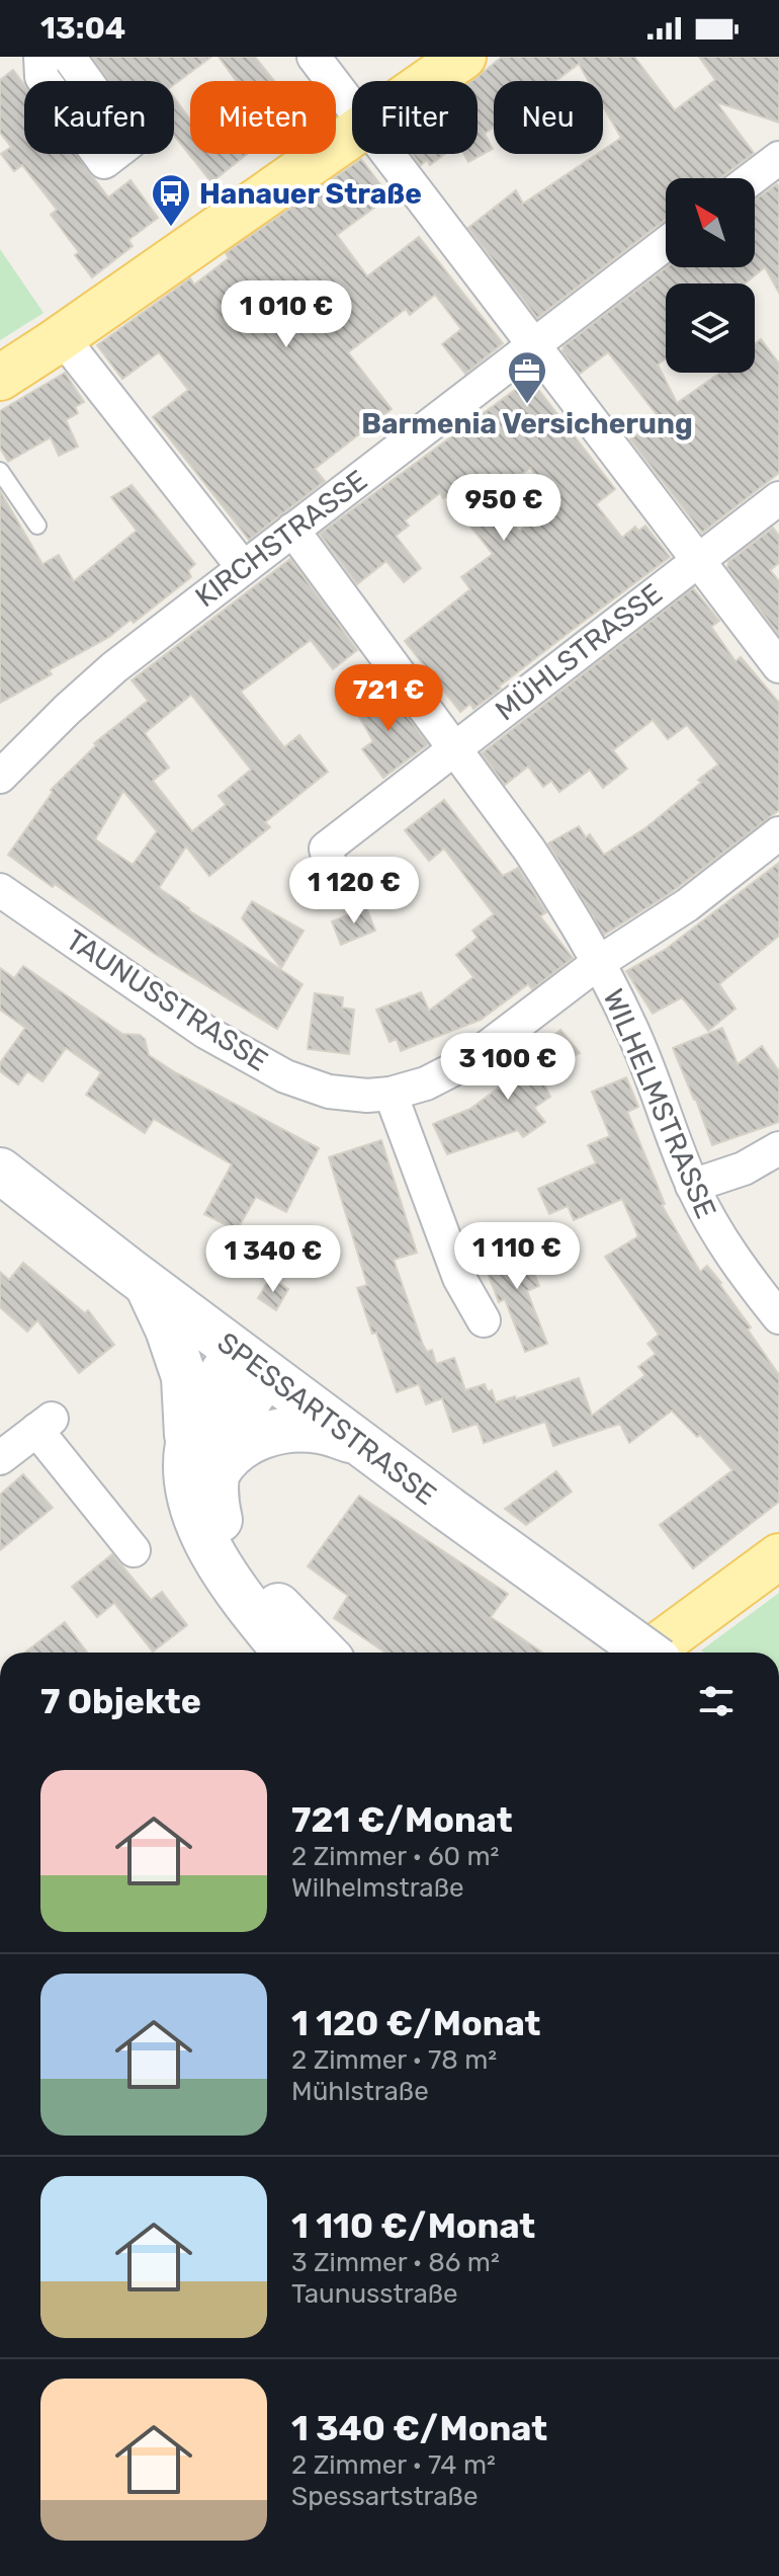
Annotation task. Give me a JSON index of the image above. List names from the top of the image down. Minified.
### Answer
{"streets":{"main road":["SPESSARTSTRASSE"],"street":["KIRCHSTRASSE","MÜHLSTRASSE","TAUNUSSTRASSE","WILHELMSTRASSE"]},"crossings":[["KIRCHSTRASSE","WILHELMSTRASSE"],["MÜHLSTRASSE","WILHELMSTRASSE"],["TAUNUSSTRASSE","WILHELMSTRASSE"]],"places":{"bus stop":["Hanauer Straße"],"office":["Barmenia Versicherung"]},"north":"top left","page":{"status":"13:04","chip":["Kaufen","Mieten","Filter","Neu"],"price":["1 010 €","950 €","721 €","1 120 €","3 100 €","1 110 €","1 340 €"],"heading":"7 Objekte","list":[{"name":"721 €/Monat","note":"2 Zimmer · 60 m² · Wilhelmstraße"},{"name":"1 120 €/Monat","note":"2 Zimmer · 78 m² · Mühlstraße"},{"name":"1 110 €/Monat","note":"3 Zimmer · 86 m² · Taunusstraße"},{"name":"1 340 €/Monat","note":"2 Zimmer · 74 m² · Spessartstraße"}]}}
